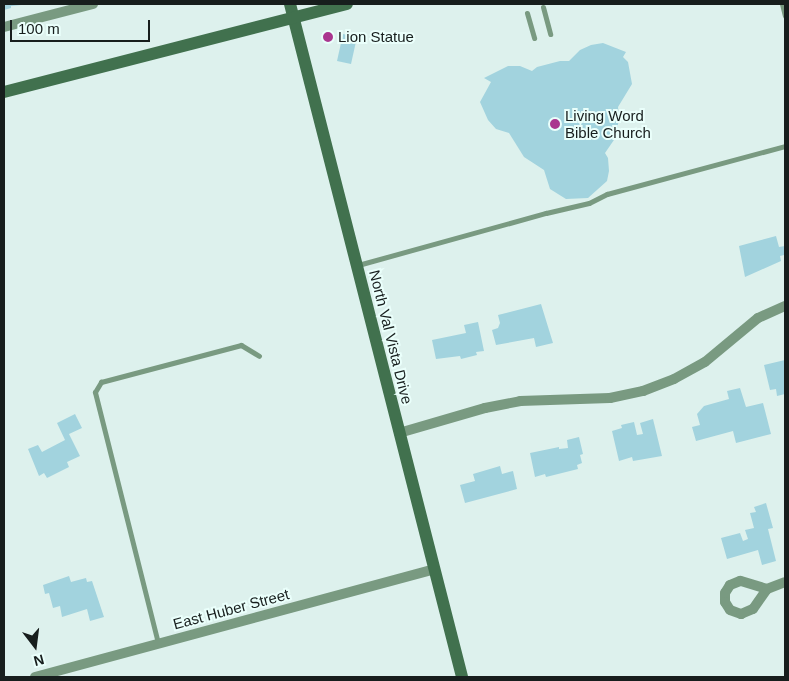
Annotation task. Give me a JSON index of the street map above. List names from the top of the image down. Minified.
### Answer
{"streets":{"main road":["North Val Vista Drive"],"street":["East Huber Street"]},"crossings":[["North Val Vista Drive","East Huber Street"]],"places":["Lion Statue","Living Word Bible Church"],"scale_bar":"100 m","north":"bottom"}
